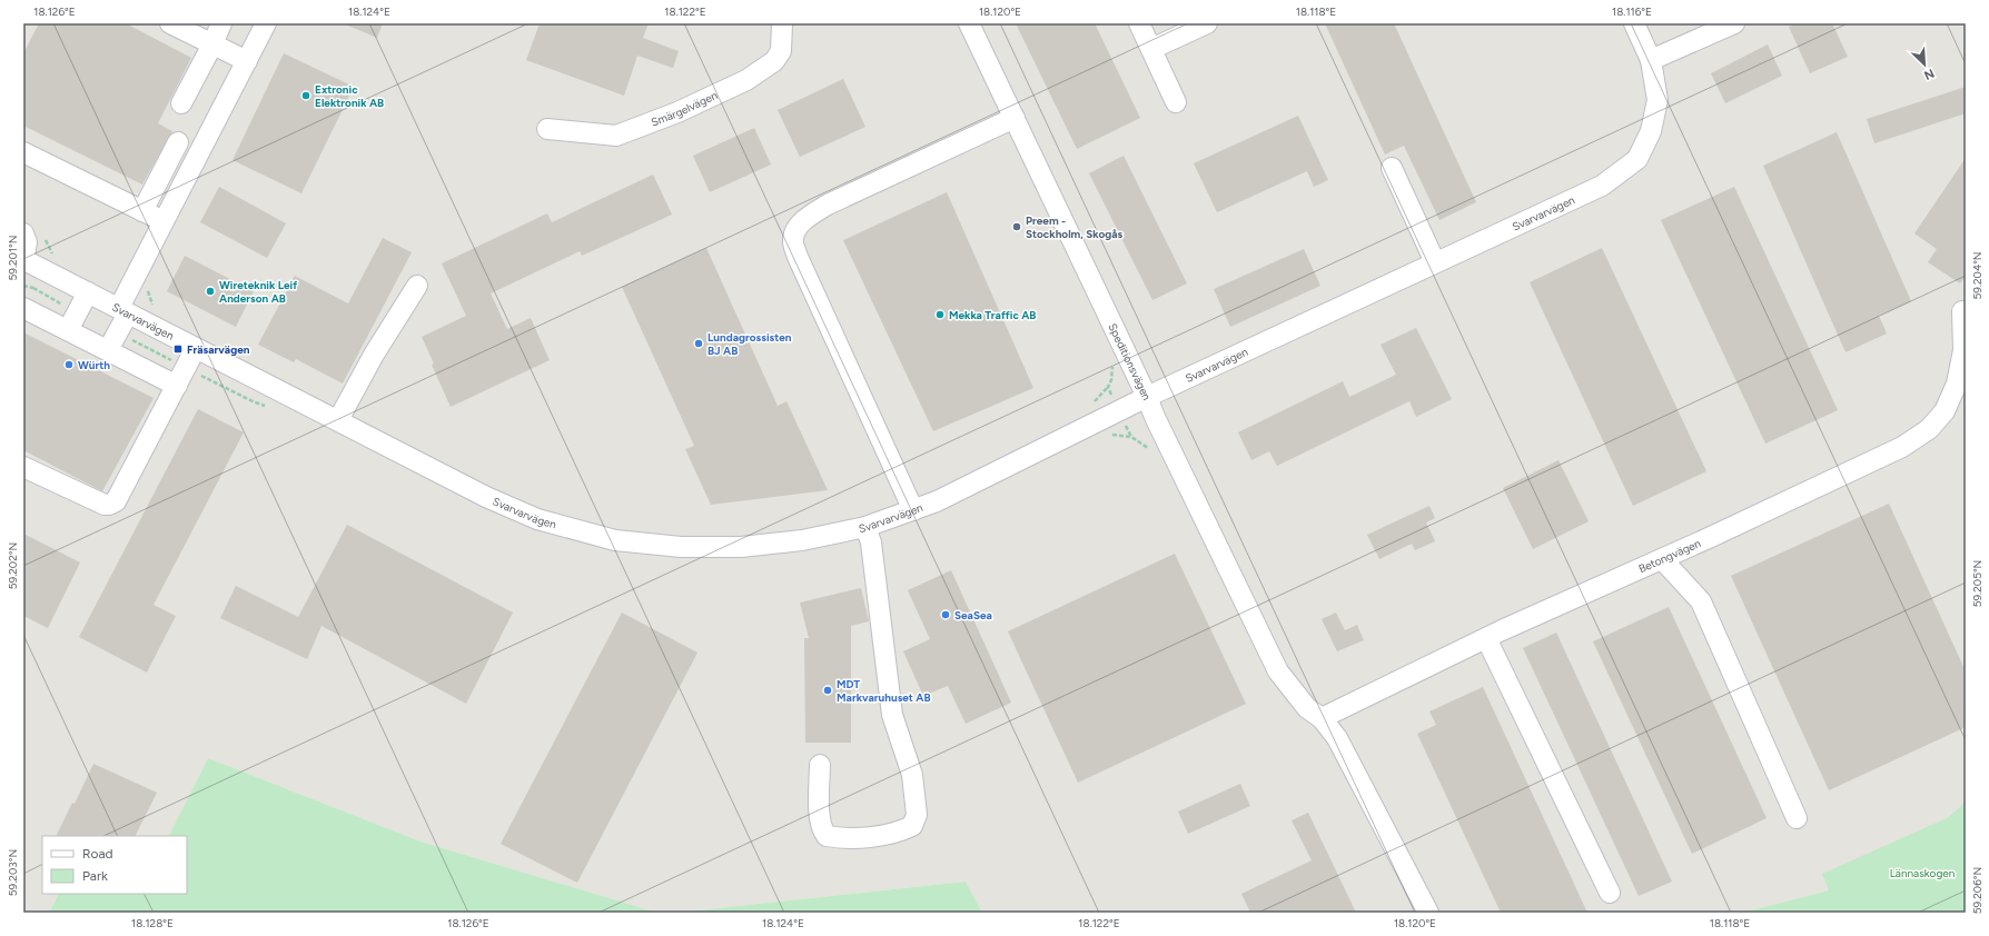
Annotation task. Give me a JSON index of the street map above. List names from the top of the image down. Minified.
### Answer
{"streets":{"street":["Smärgelvägen","Svarvarvägen","Speditionsvägen","Betongvägen"]},"crossings":[["Svarvarvägen","Speditionsvägen"],["Speditionsvägen","Betongvägen"]],"parks":["Lännaskogen"],"places":{"other":["Extronic Elektronik AB","Preem - Stockholm, Skogås","Wireteknik Leif Anderson AB","Mekka Traffic AB","Lundagrossisten BJ AB","Würth","SeaSea","MDT Markvaruhuset AB"],"transit":["Fräsarvägen"]},"legend":["Road","Park"],"north":"bottom right","coordinates":["18.126°E","18.124°E","18.122°E","18.120°E","18.118°E","18.116°E","59.201°N","59.204°N","59.202°N","59.205°N","59.203°N","59.206°N","18.128°E"]}
